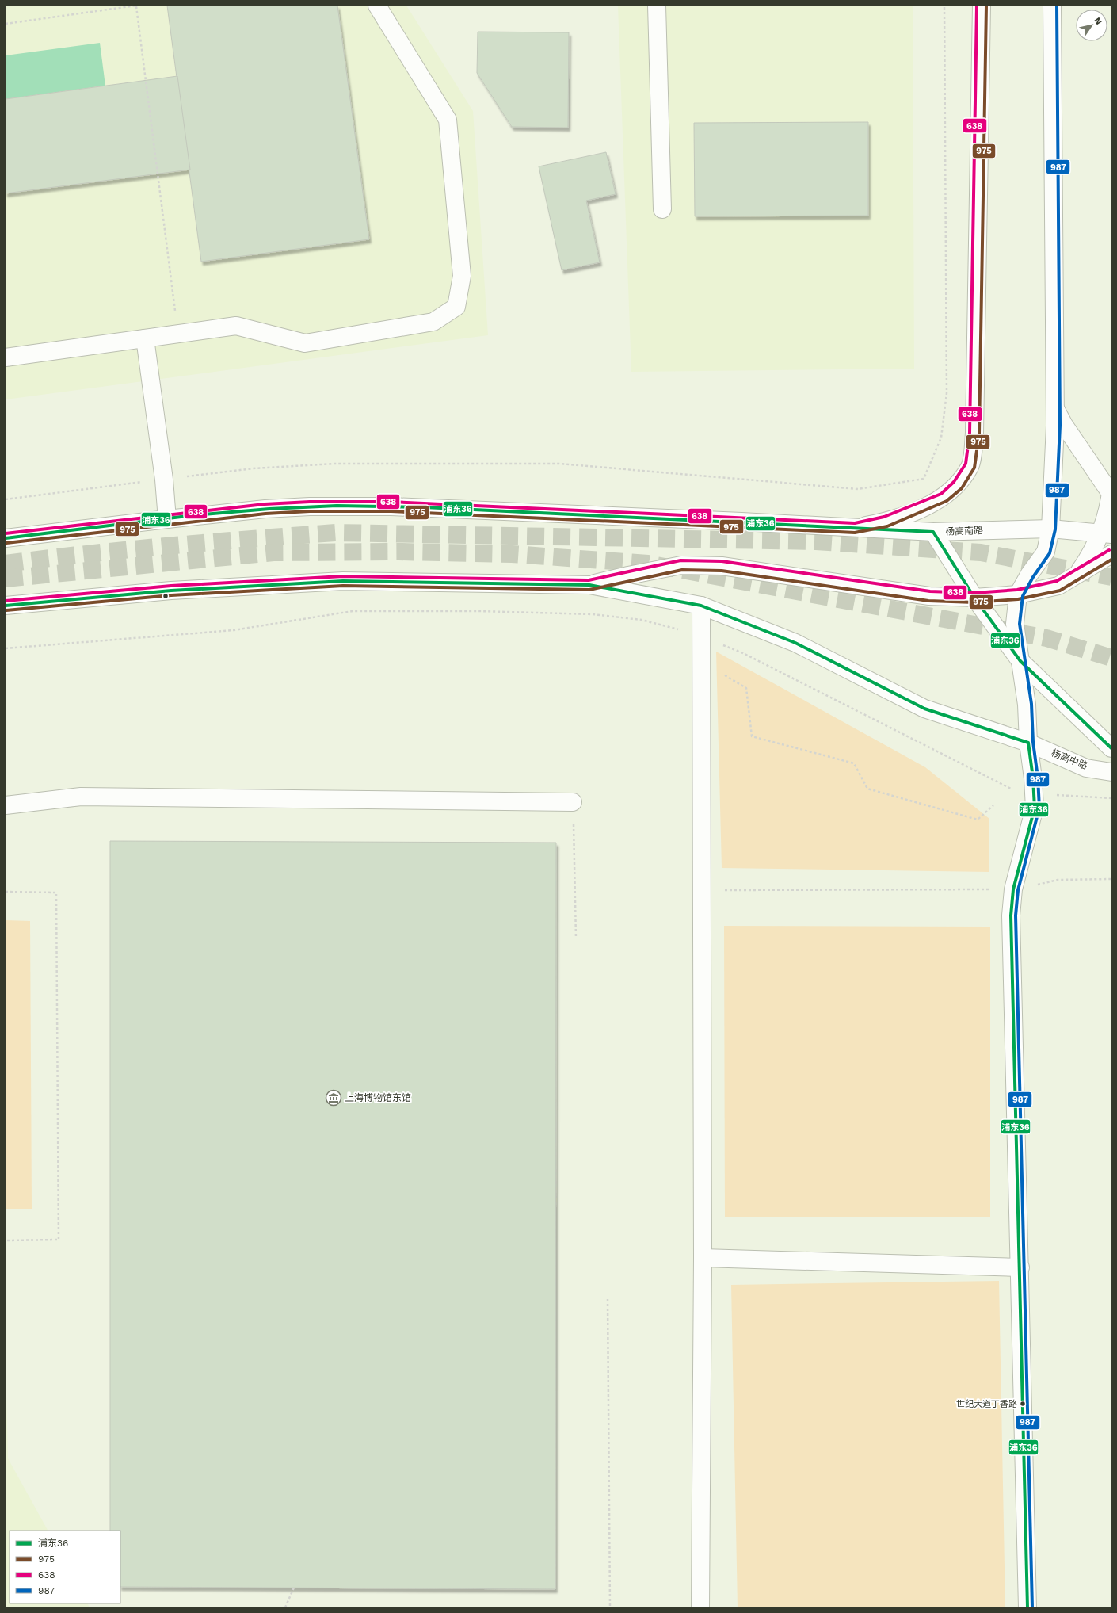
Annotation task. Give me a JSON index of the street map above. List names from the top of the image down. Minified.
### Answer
{"streets":{"main road":["杨高南路","杨高中路"]},"places":{"museum":["上海博物馆东馆"],"other":["世纪大道丁香路"]},"lines":["transit line 975","transit line 638","transit line 987","transit line 浦东36"],"legend":["浦东36","975","638","987"],"north":"top right"}
